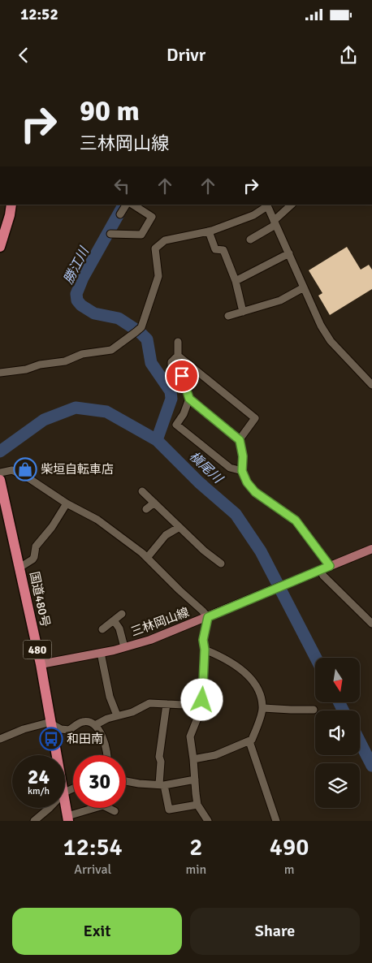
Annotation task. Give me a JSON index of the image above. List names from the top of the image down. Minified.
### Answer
{"streets":{"highway":["国道480号","480"],"main road":["三林岡山線"]},"crossings":[["国道480号","三林岡山線"]],"water":["勝江川","槇尾川"],"places":{"shop":["柴垣自転車店"],"bus stop":["和田南"]},"north":"bottom","page":{"status":"12:52","header":"Drivr","turn":["90 m","三林岡山線"],"speed":"24 km/h","limit":"30","eta":["12:54","Arrival","2","min","490","m"],"buttons":["Exit","Share"]}}
